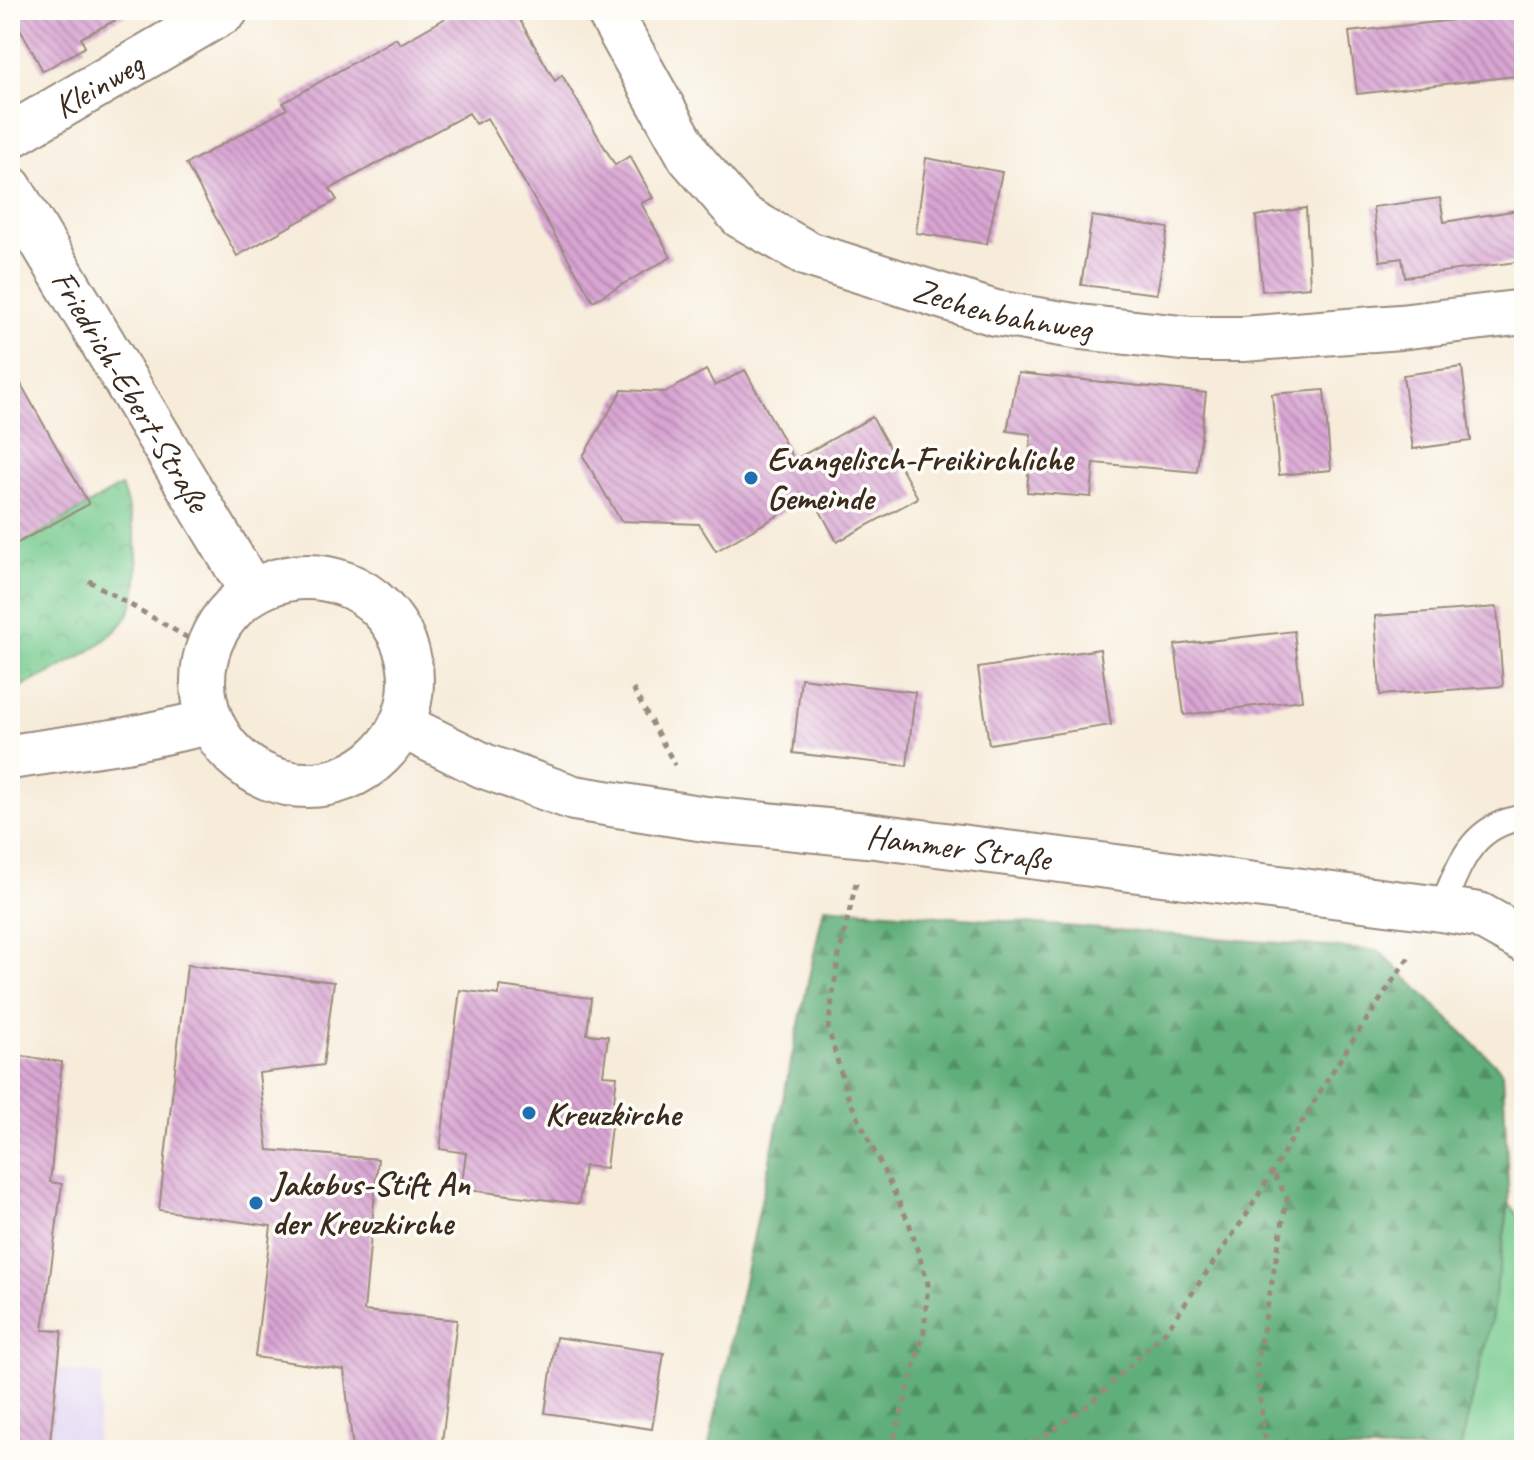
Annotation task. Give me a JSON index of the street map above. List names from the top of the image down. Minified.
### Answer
{"streets":{"main road":["Kleinweg","Zechenbahnweg","Friedrich-Ebert-Straße","Hammer Straße"]},"crossings":[["Friedrich-Ebert-Straße","Hammer Straße"]],"places":["Evangelisch-Freikirchliche Gemeinde","Kreuzkirche","Jakobus-Stift An der Kreuzkirche"]}
